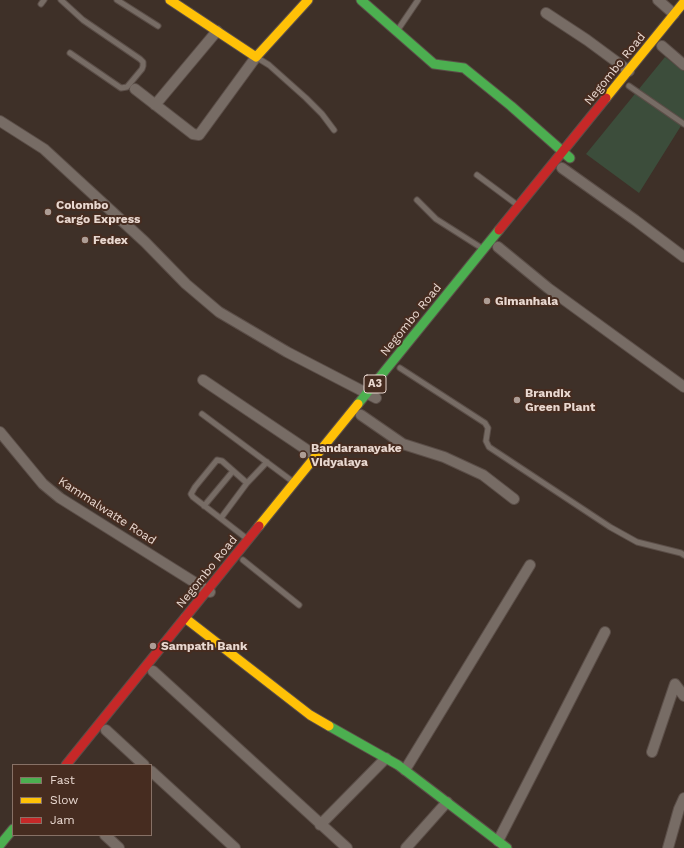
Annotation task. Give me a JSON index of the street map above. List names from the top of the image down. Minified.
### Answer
{"streets":{"main road":["Negombo Road","A3"],"street":["Kammalwatte Road"]},"crossings":[["Negombo Road","Kammalwatte Road"]],"places":["Colombo Cargo Express","Fedex","Gimanhala","Brandix Green Plant","Bandaranayake Vidyalaya","Sampath Bank"],"legend":["Fast","Slow","Jam"]}
